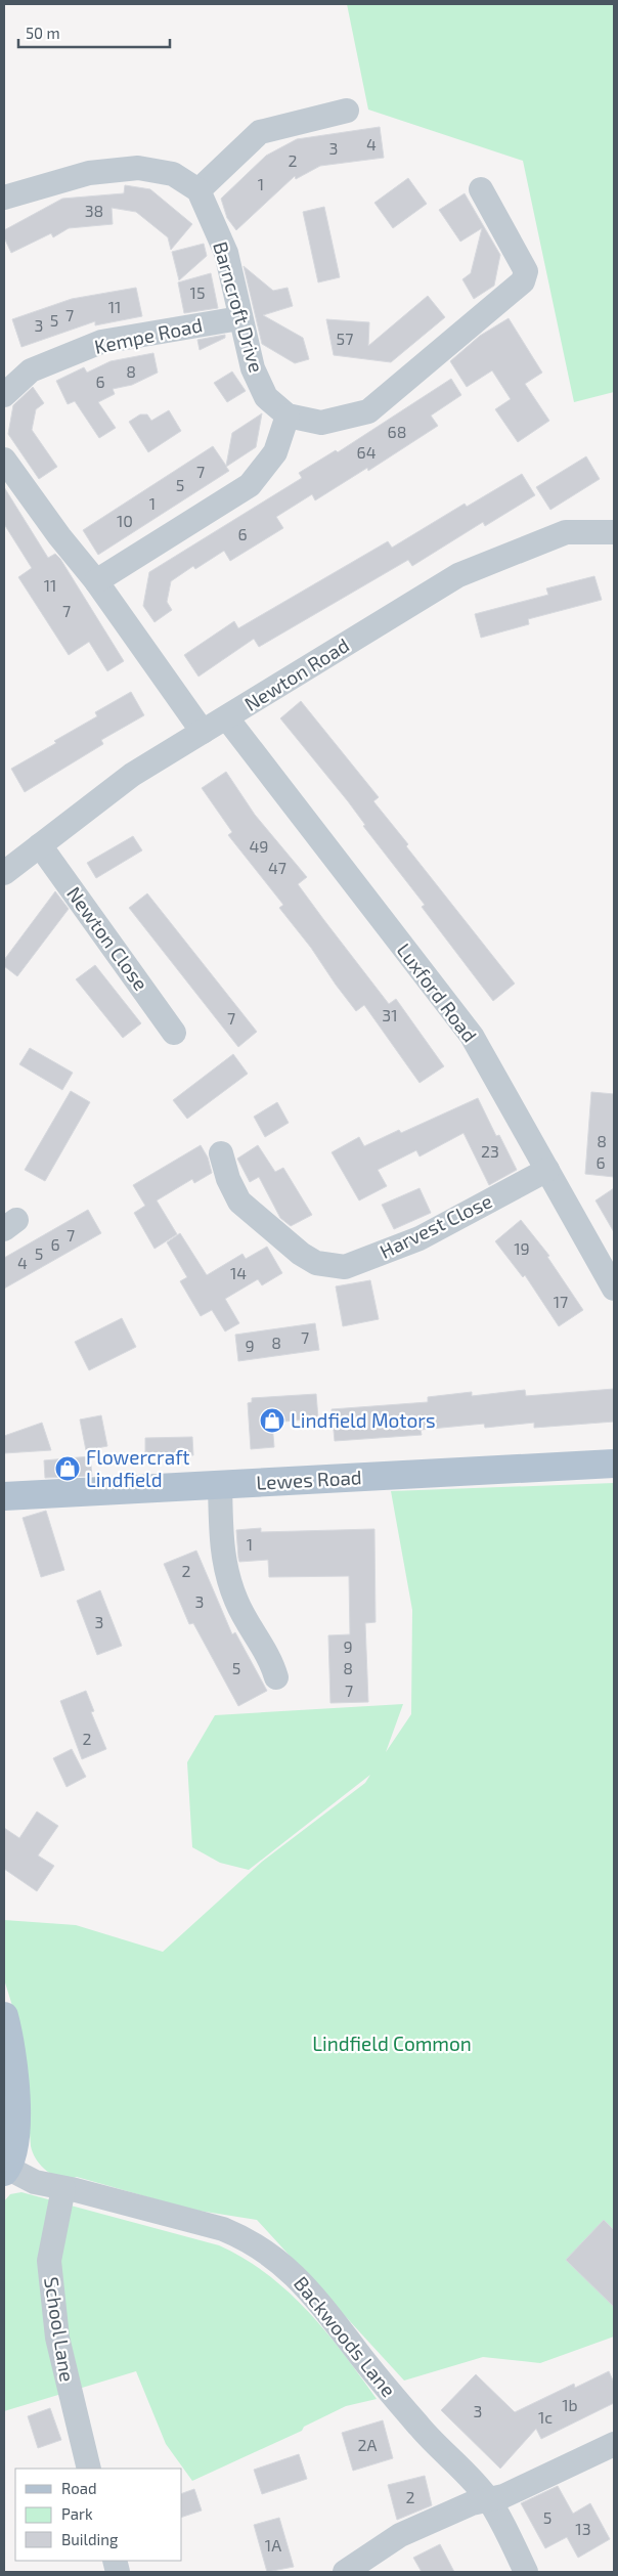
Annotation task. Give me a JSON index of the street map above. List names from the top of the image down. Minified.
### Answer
{"streets":{"main road":["Lewes Road"],"street":["Barncroft Drive","Kempe Road","Newton Road","Newton Close","Luxford Road","Harvest Close","School Lane","Backwoods Lane"]},"crossings":[["Barncroft Drive","Kempe Road"],["Newton Road","Newton Close"],["Newton Road","Luxford Road"],["Luxford Road","Harvest Close"],["School Lane","Backwoods Lane"]],"parks":["Lindfield Common"],"places":{"shop":["Lindfield Motors","Flowercraft Lindfield"]},"house_numbers":["4","3","2","1","38","15","11","7","5","3","57","8","6","68","64","7","5","1","10","6","11","7","49","47","31","7","8","23","6","7","6","19","5","4","14","17","7","8","9","1","2","3","3","9","5","8","7","2","1b","3","1c","2A","2","5","13","1A"],"legend":["Road","Park","Building"],"scale_bar":"50 m"}
